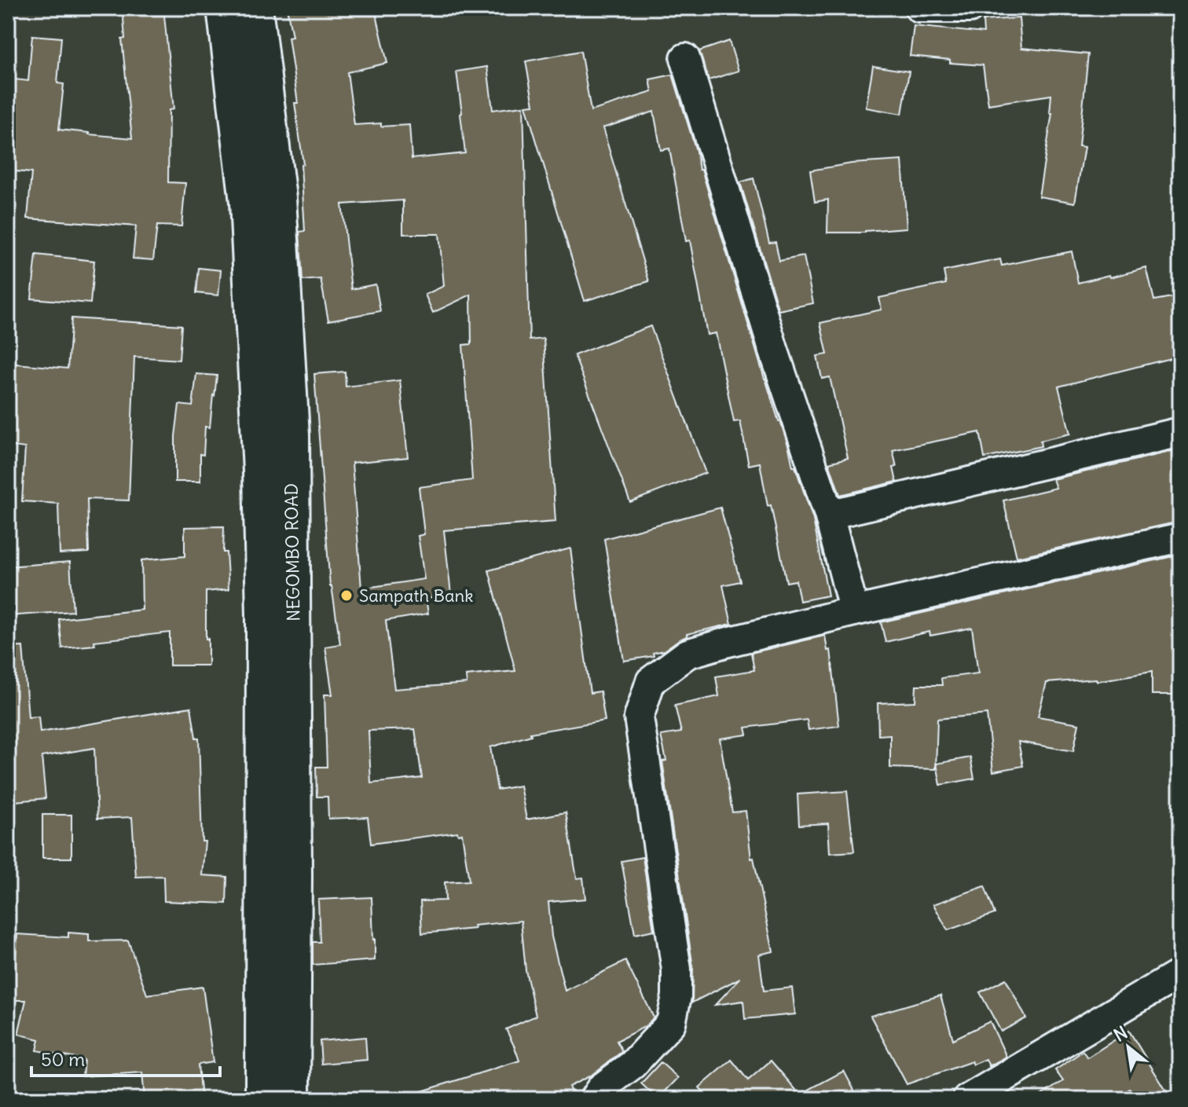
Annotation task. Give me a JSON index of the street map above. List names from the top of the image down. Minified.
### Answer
{"streets":{"highway":["NEGOMBO ROAD"]},"places":["Sampath Bank"],"scale_bar":"50 m","north":"top left"}
